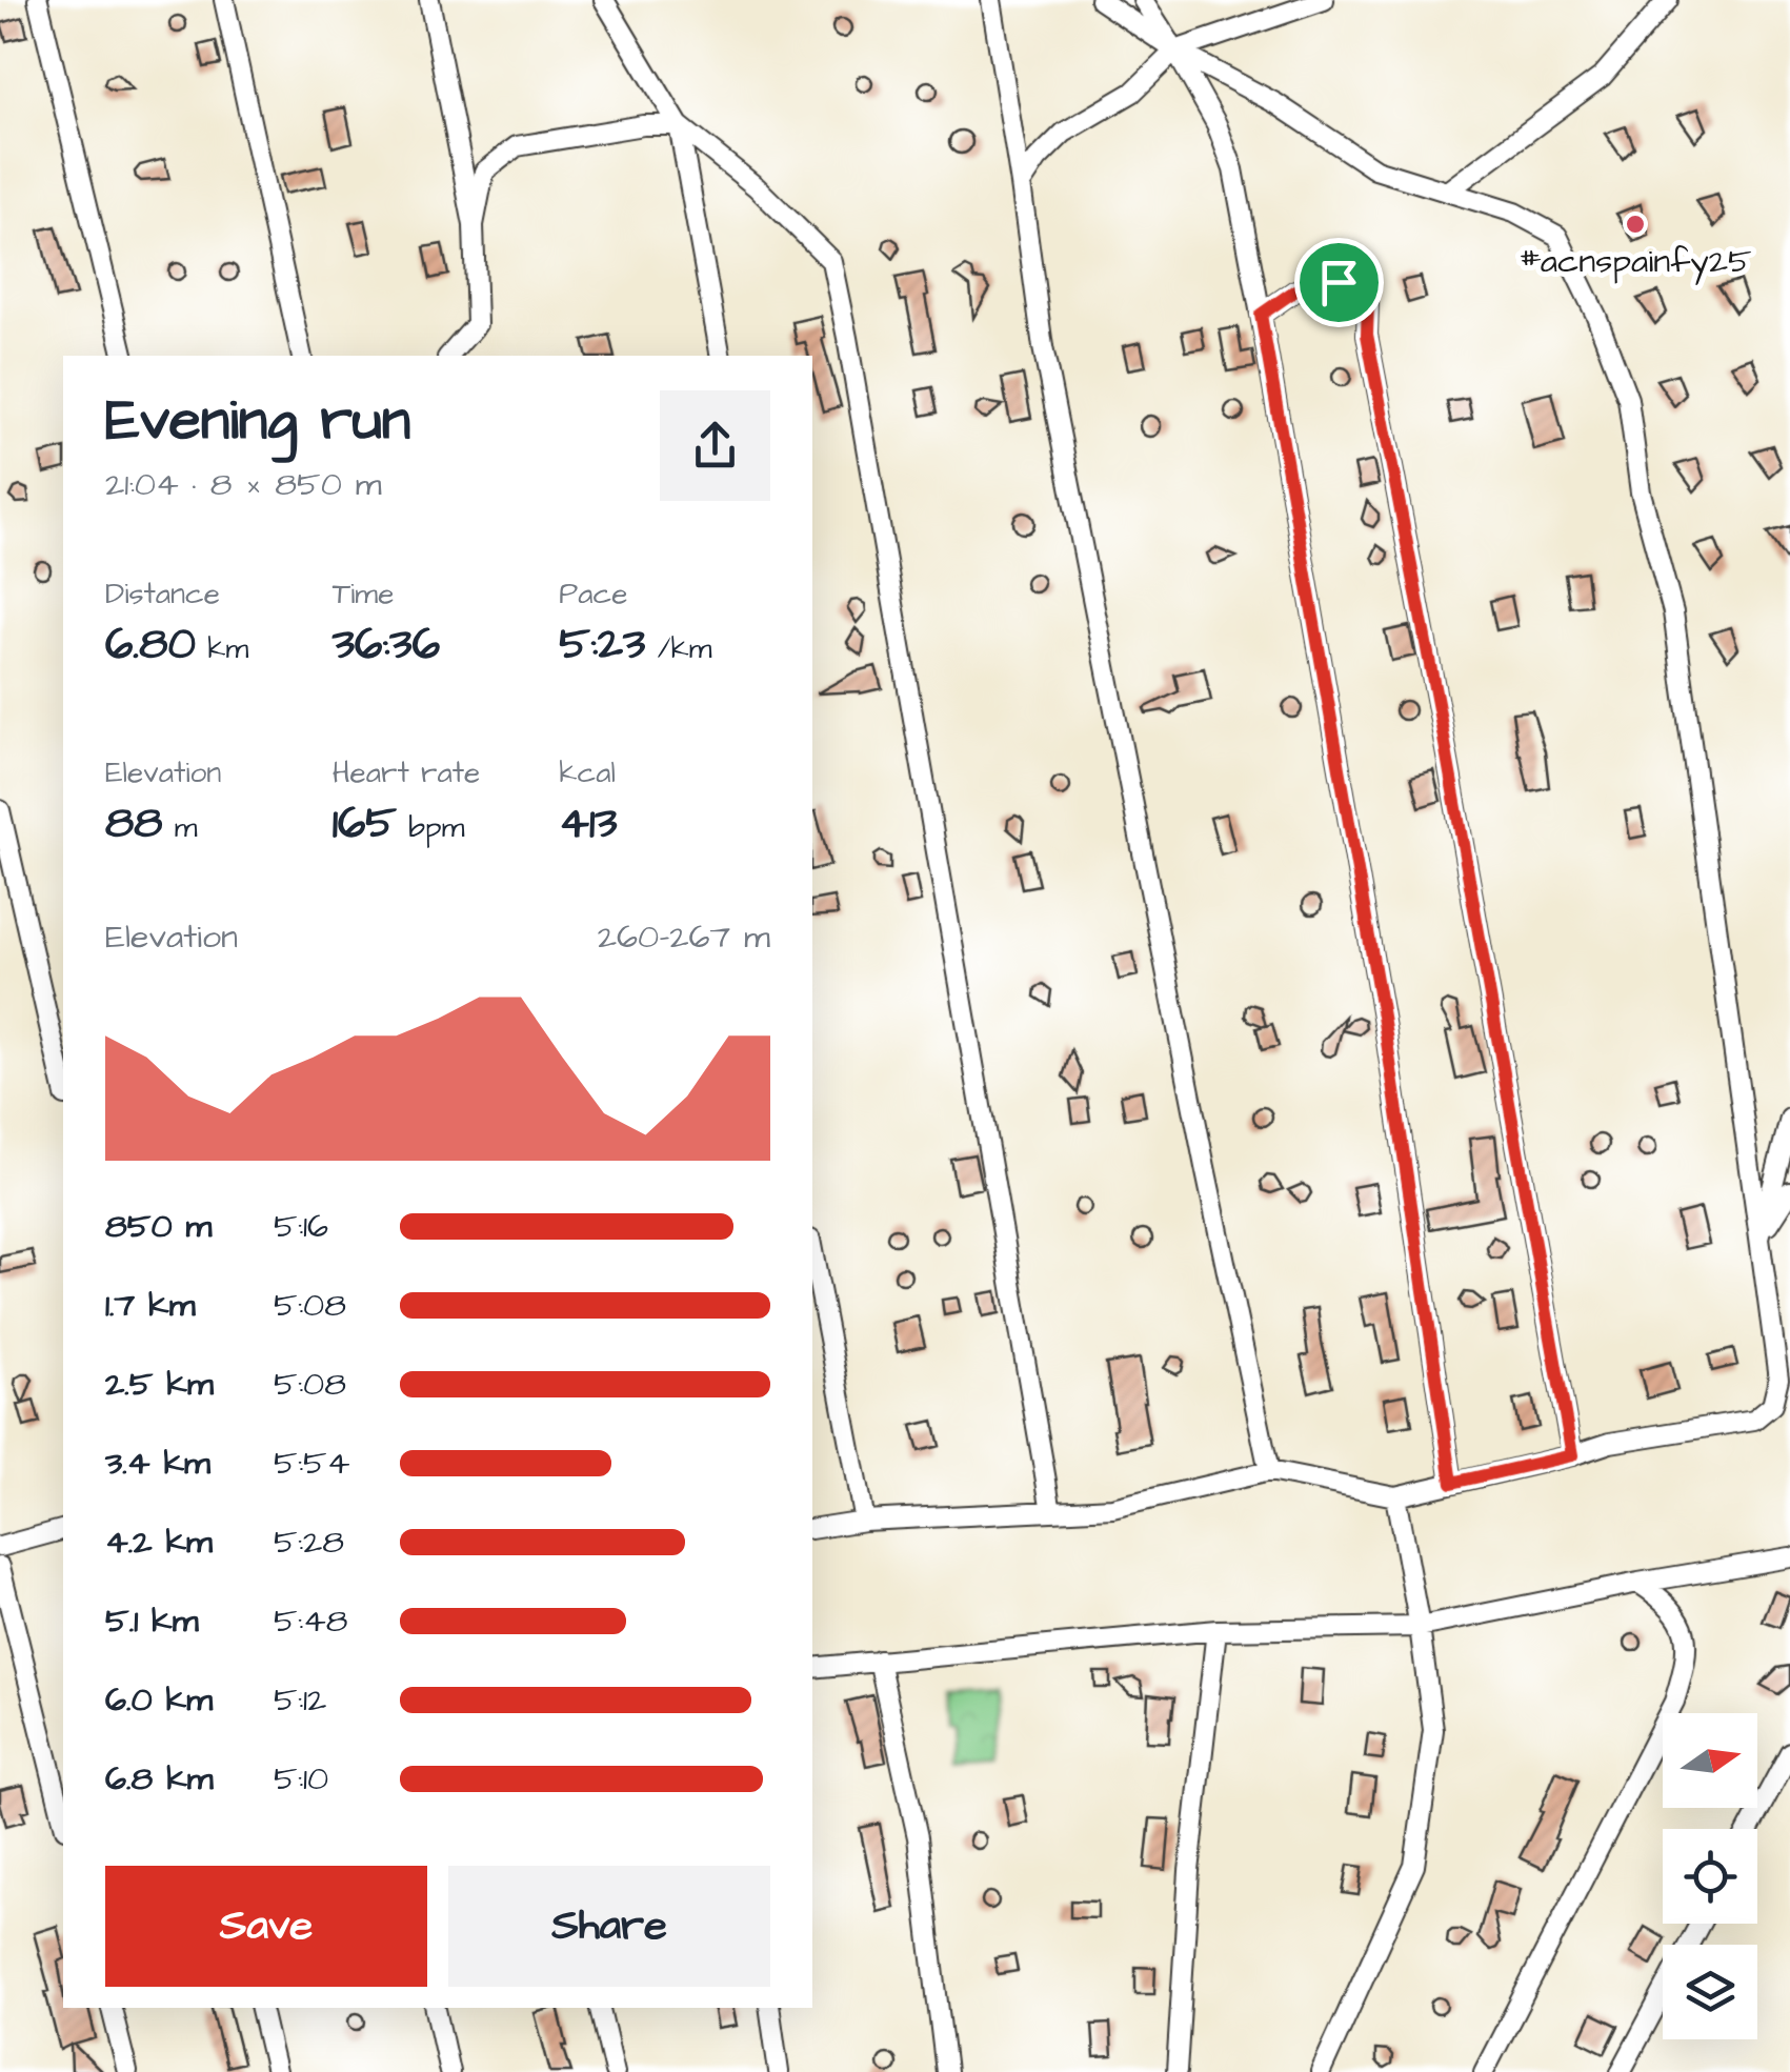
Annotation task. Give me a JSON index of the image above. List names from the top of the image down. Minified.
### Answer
{"places":["#acnspainfy25"],"north":"right","page":{"heading":["Evening run","21:04 · 8 × 850 m"],"stats":[["Distance","6.80 km"],["Time","36:36"],["Pace","5:23 /km"],["Elevation","88 m"],["Heart rate","165 bpm"],["kcal","413"]],"chart":["Elevation","260–267 m"],"list":[{"name":"850 m","note":"5:16"},{"name":"1.7 km","note":"5:08"},{"name":"2.5 km","note":"5:08"},{"name":"3.4 km","note":"5:54"},{"name":"4.2 km","note":"5:28"},{"name":"5.1 km","note":"5:48"},{"name":"6.0 km","note":"5:12"},{"name":"6.8 km","note":"5:10"}],"buttons":["Save","Share"]}}
